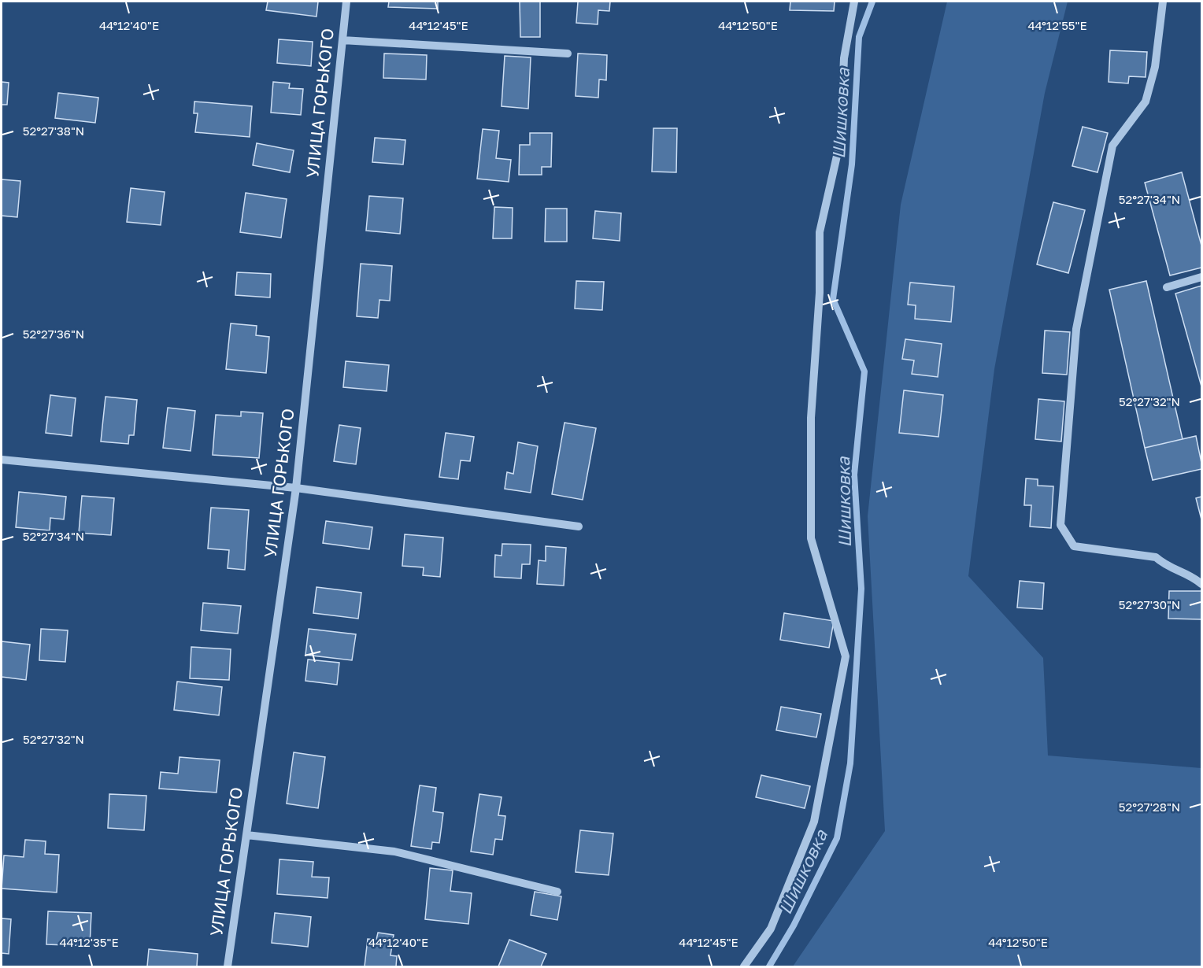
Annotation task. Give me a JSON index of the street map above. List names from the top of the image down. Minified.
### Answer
{"streets":{"street":["УЛИЦА ГОРЬКОГО"]},"water":["Шишковка"],"coordinates":["44°12'40\"E","44°12'45\"E","44°12'50\"E","44°12'55\"E","52°27'38\"N","52°27'34\"N","52°27'36\"N","52°27'32\"N","52°27'30\"N","52°27'28\"N","44°12'35\"E"]}
